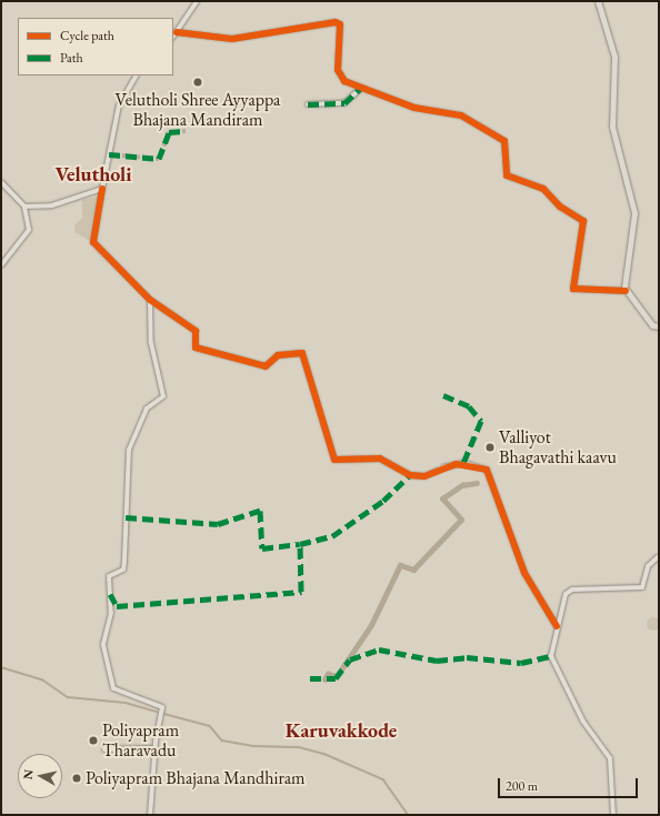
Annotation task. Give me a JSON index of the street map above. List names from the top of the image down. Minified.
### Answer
{"districts":["Velutholi","Karuvakkode"],"places":["Velutholi Shree Ayyappa Bhajana Mandiram","Valliyot Bhagavathi kaavu","Poliyapram Tharavadu","Poliyapram Bhajana Mandhiram"],"legend":["Cycle path","Path"],"scale_bar":"200 m","north":"left"}
